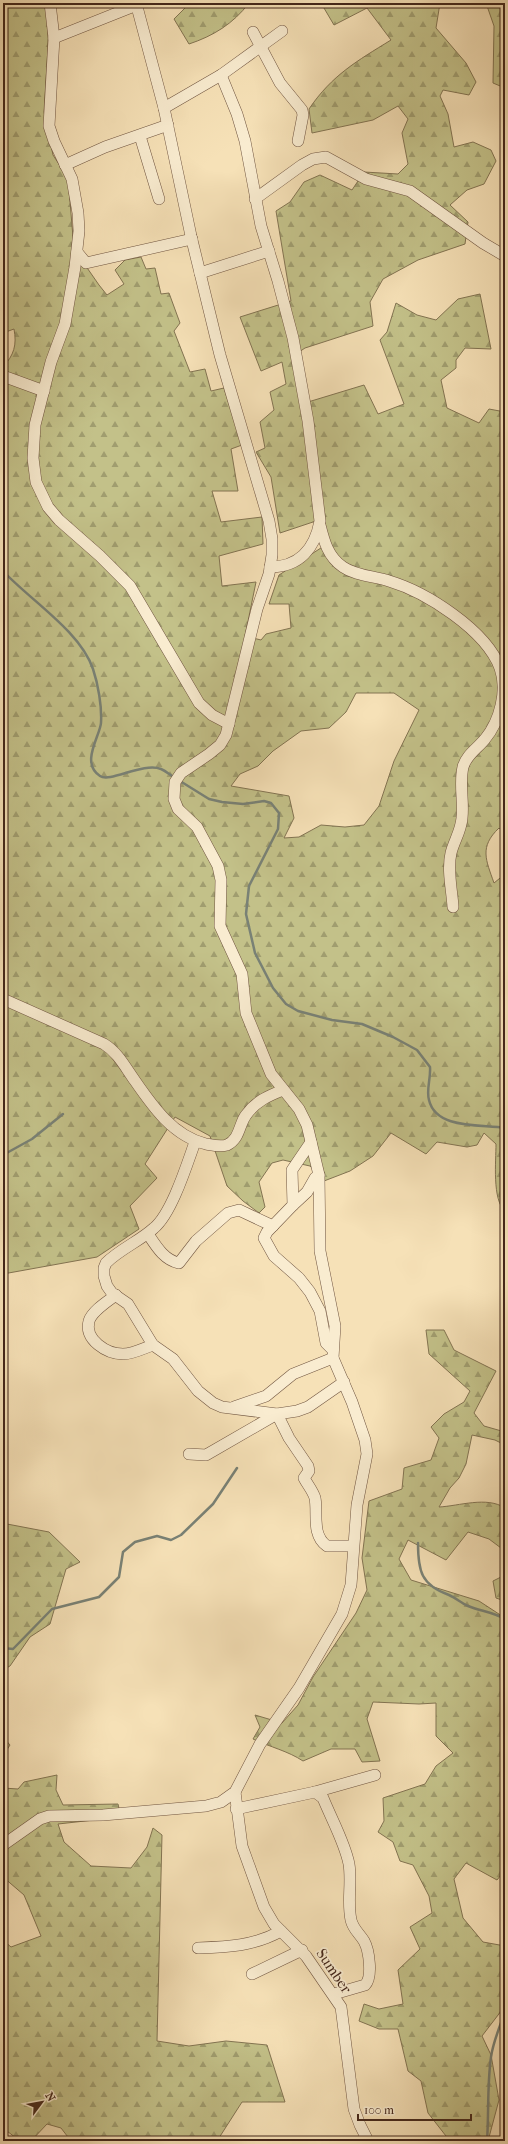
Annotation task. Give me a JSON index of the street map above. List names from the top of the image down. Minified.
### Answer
{"streets":{"street":["Sumber"]},"scale_bar":"100 m","north":"top right"}
